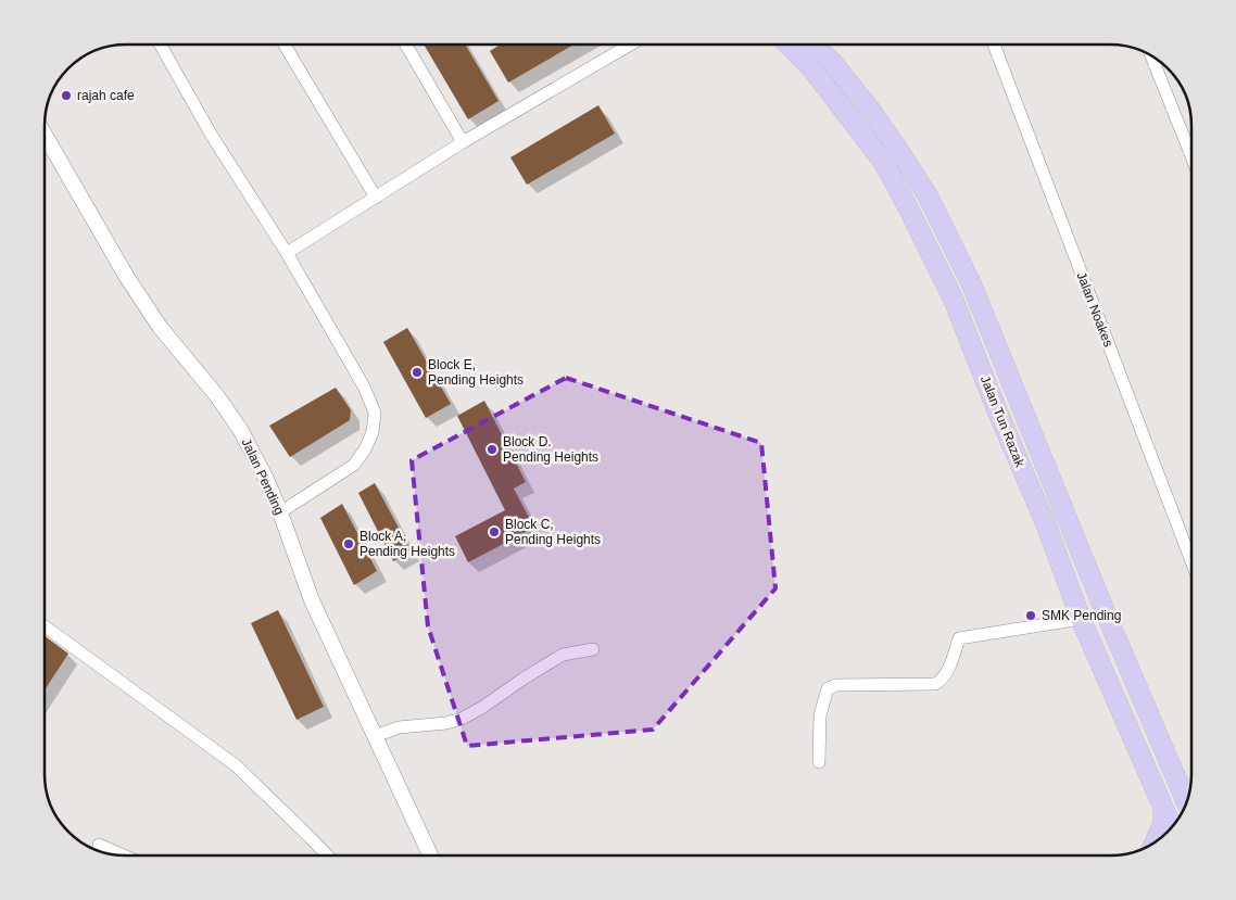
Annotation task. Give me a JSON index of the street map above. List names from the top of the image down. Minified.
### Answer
{"streets":{"highway":["Jalan Tun Razak"],"street":["Jalan Noakes","Jalan Pending"]},"places":["rajah cafe","Block E, Pending Heights","Block D. Pending Heights","Block C, Pending Heights","Block A, Pending Heights","SMK Pending"]}
